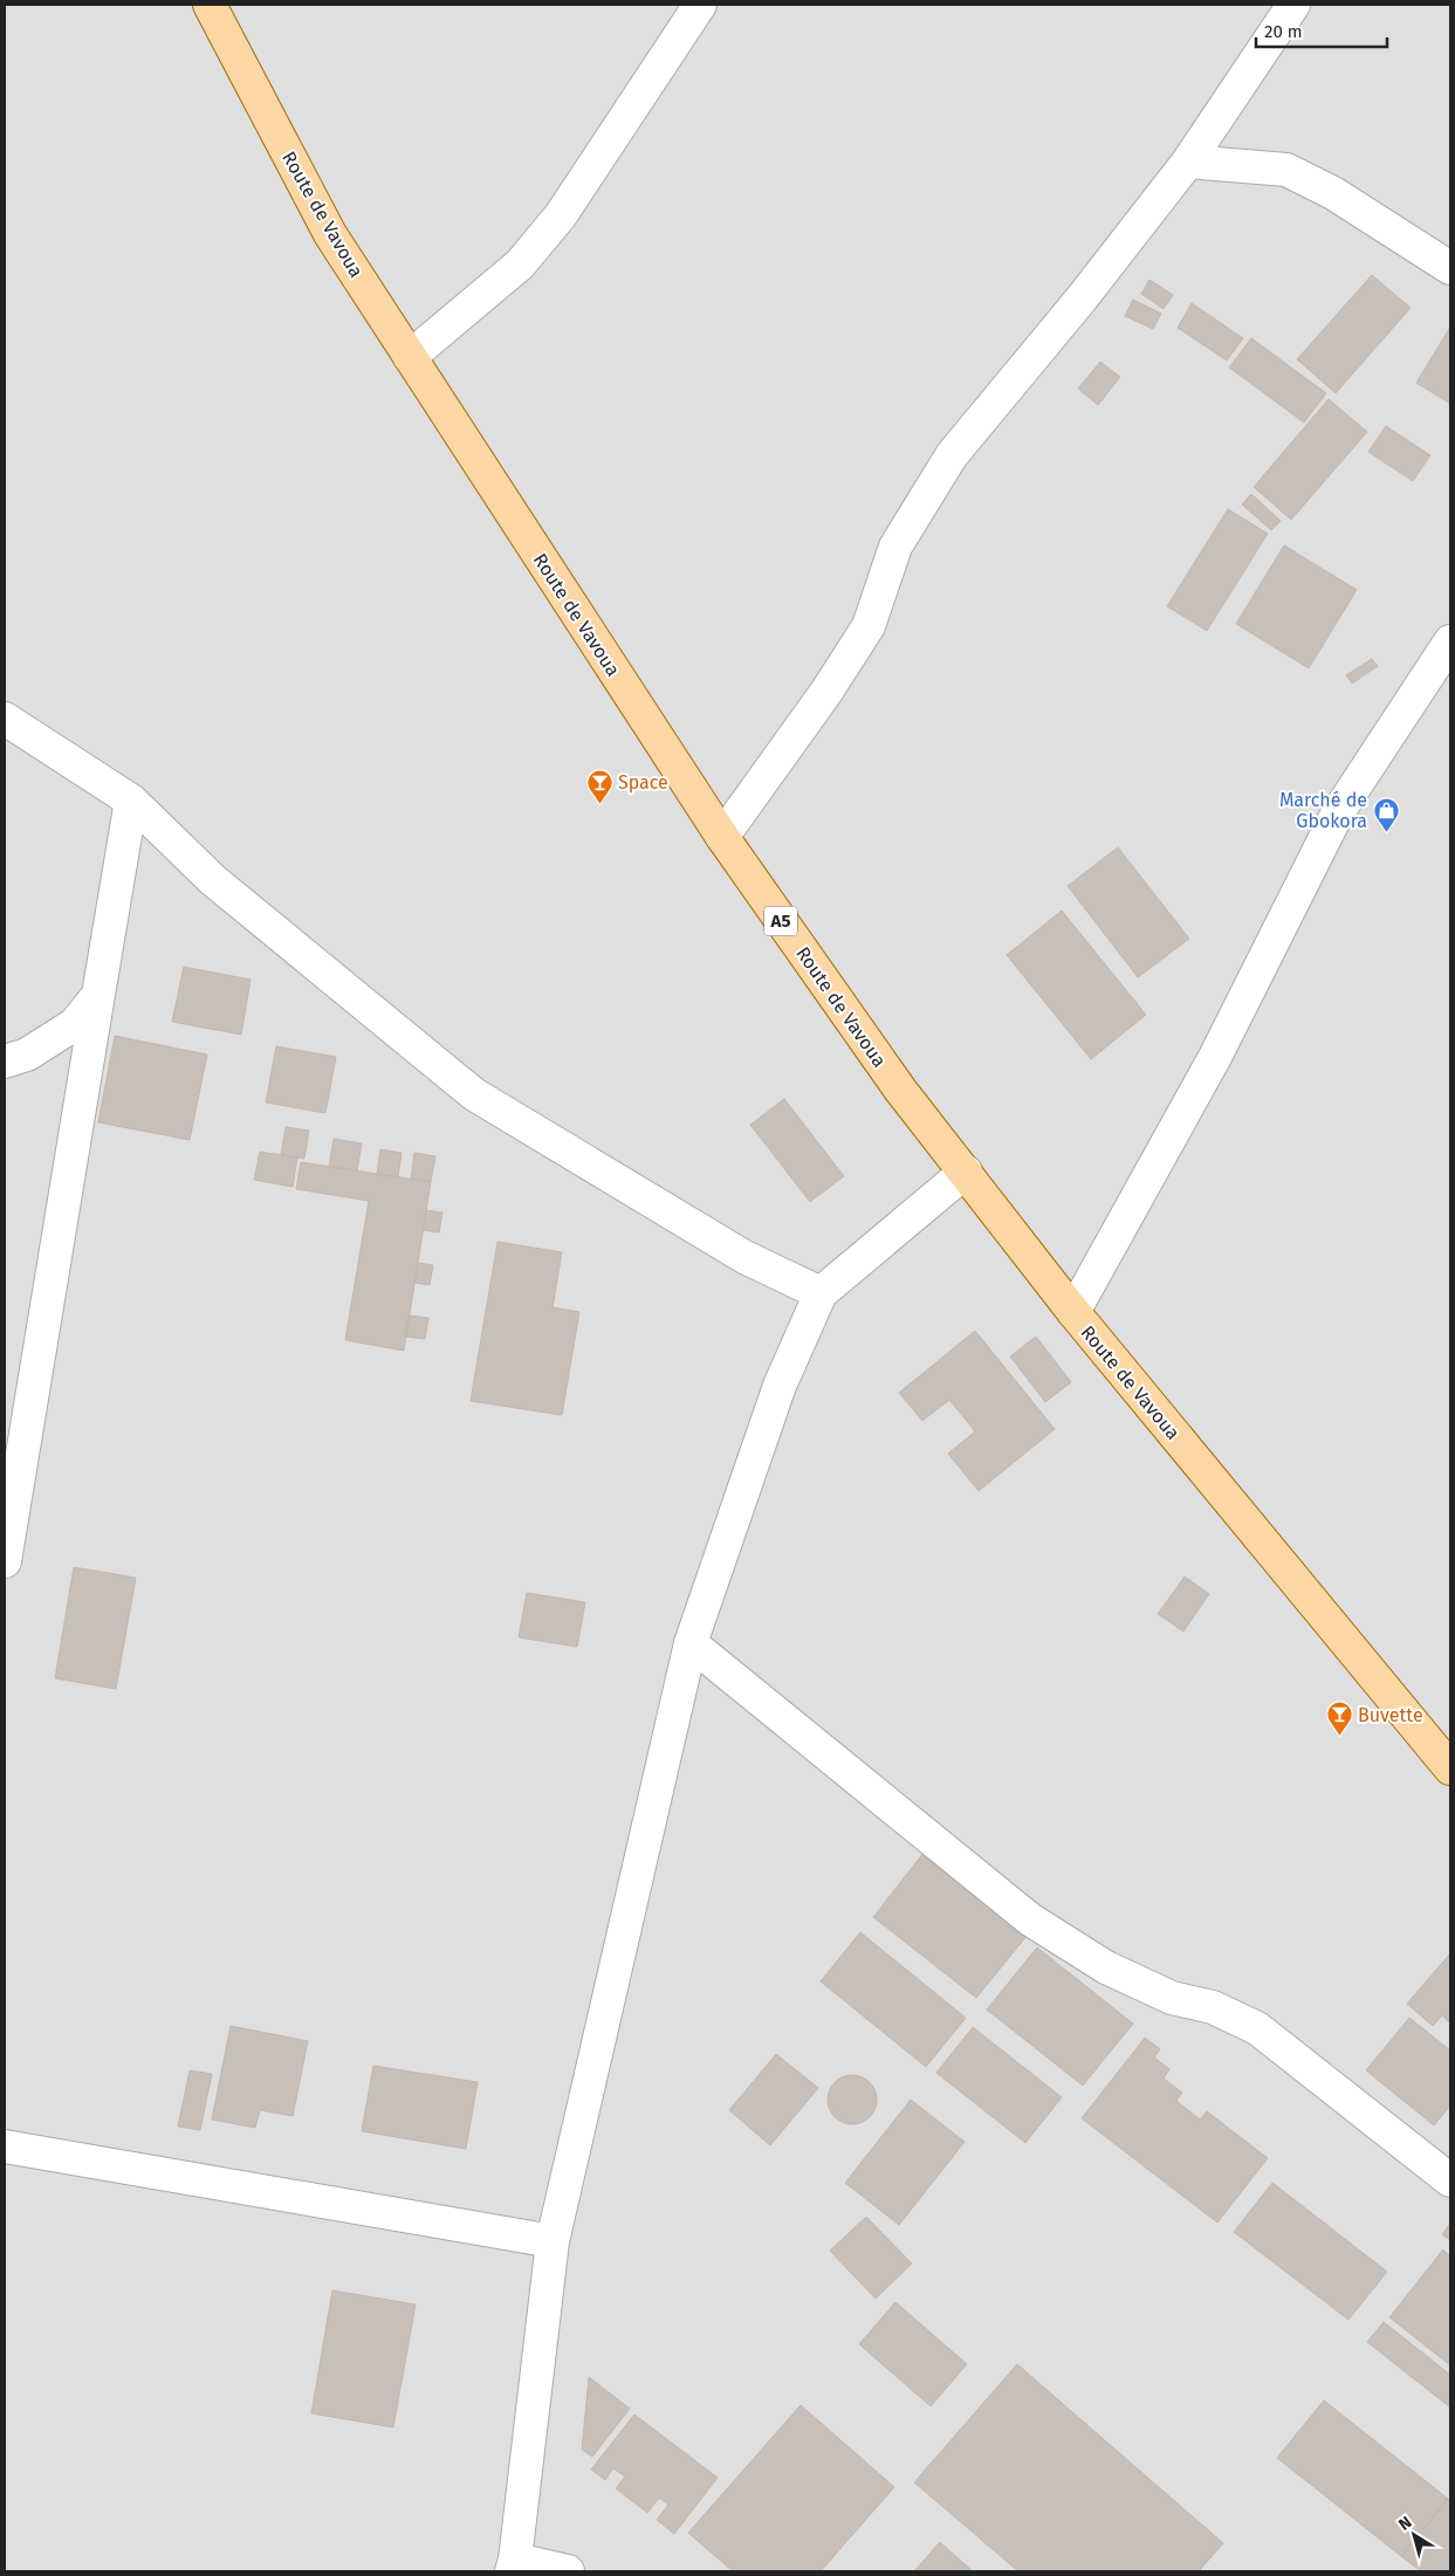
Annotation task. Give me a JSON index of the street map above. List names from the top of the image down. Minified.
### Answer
{"streets":{"main road":["Route de Vavoua","A5"]},"places":{"bar":["Space","Buvette"],"shop":["Marché de Gbokora"]},"scale_bar":"20 m","north":"top left"}
